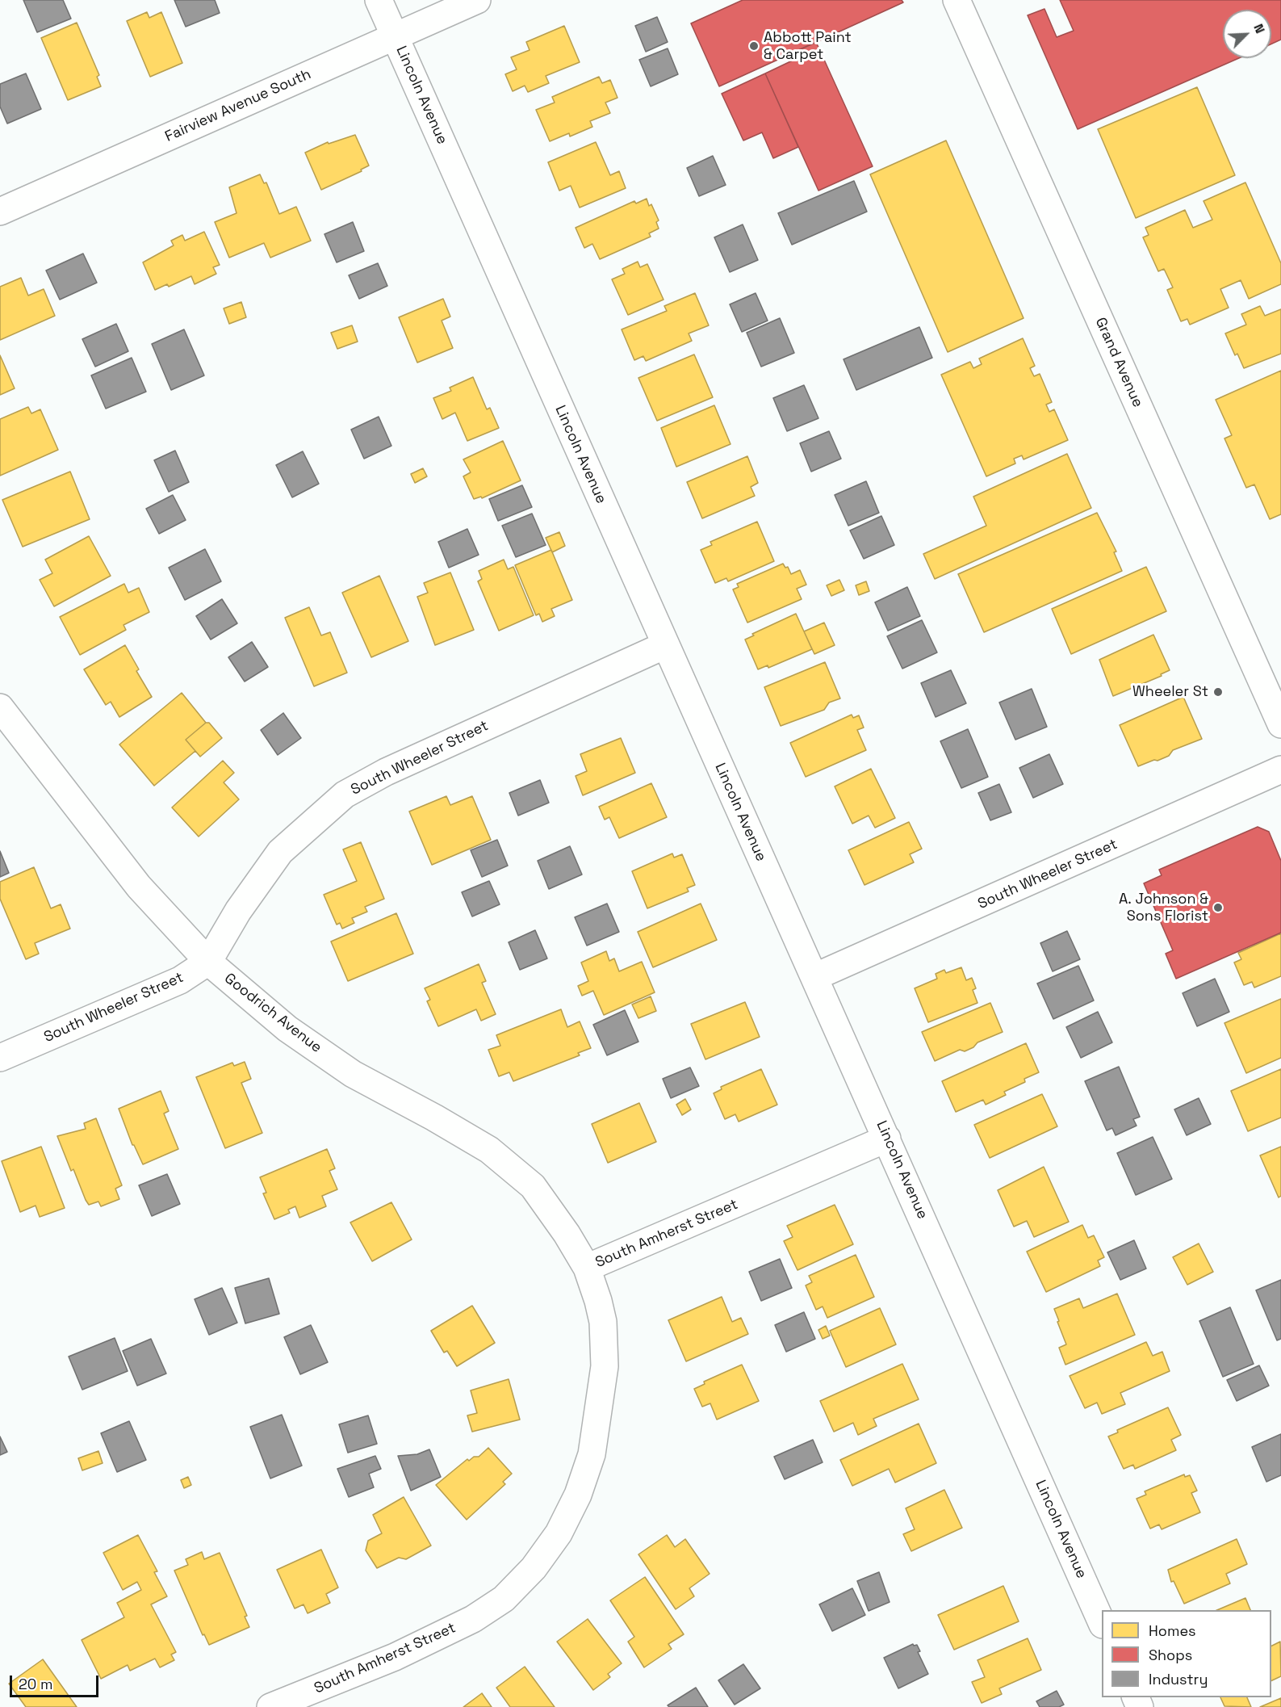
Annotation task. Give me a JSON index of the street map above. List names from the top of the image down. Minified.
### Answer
{"streets":{"street":["Lincoln Avenue","Fairview Avenue South","Grand Avenue","South Wheeler Street","Goodrich Avenue","South Amherst Street"]},"crossings":[["Lincoln Avenue","Fairview Avenue South"],["Lincoln Avenue","South Wheeler Street"],["Lincoln Avenue","South Amherst Street"],["South Wheeler Street","Goodrich Avenue"],["Goodrich Avenue","South Amherst Street"]],"places":["Abbott Paint & Carpet","Wheeler St","A. Johnson & Sons Florist"],"legend":["Homes","Shops","Industry"],"scale_bar":"20 m","north":"top right"}
